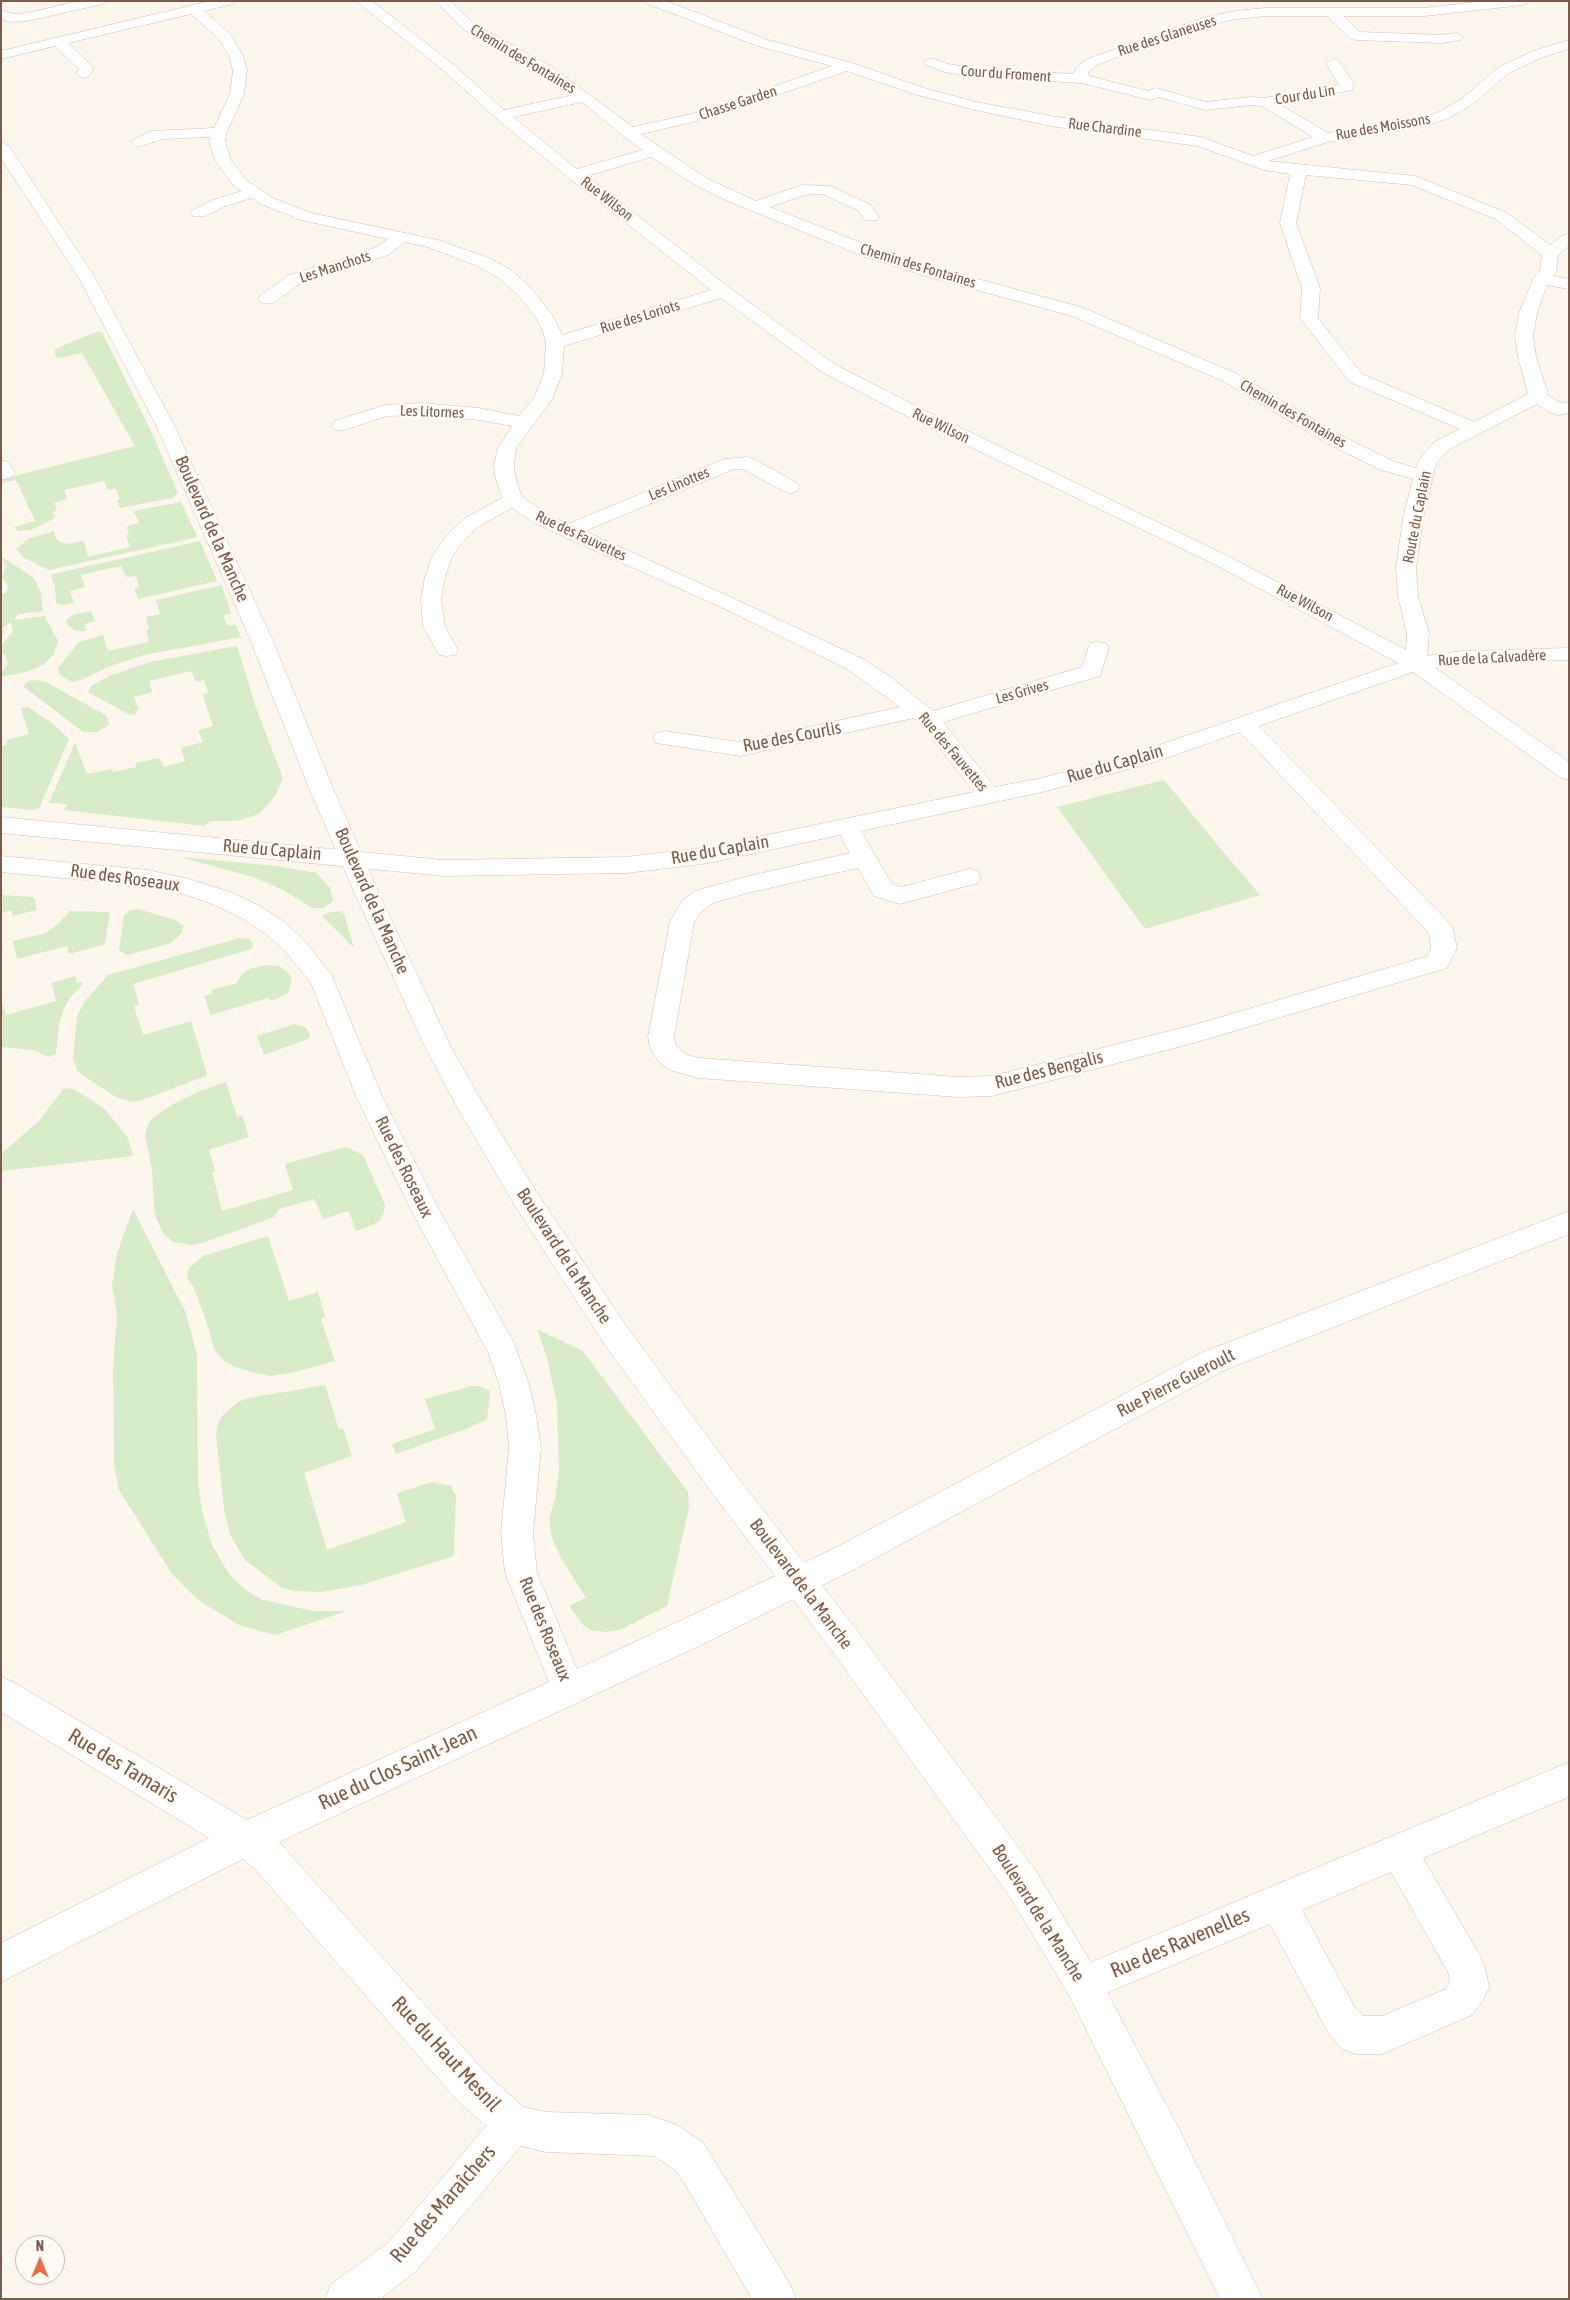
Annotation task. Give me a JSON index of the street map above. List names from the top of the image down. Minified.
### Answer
{"streets":{"street":["Rue des Glaneuses","Chemin des Fontaines","Cour du Froment","Cour du Lin","Chasse Garden","Rue des Moissons","Rue Chardine","Rue Wilson","Les Manchots","Rue des Loriots","Les Litornes","Les Linottes","Route du Caplain","Boulevard de la Manche","Rue des Fauvettes","Rue de la Calvadère","Les Grives","Rue des Courlis","Rue du Caplain","Rue des Roseaux","Rue des Bengalis","Rue Pierre Gueroult","Rue des Tamaris","Rue du Clos Saint-Jean","Rue des Ravenelles","Rue du Haut Mesnil","Rue des Maraîchers"]},"crossings":[["Rue des Glaneuses","Cour du Froment"],["Chemin des Fontaines","Chasse Garden"],["Chemin des Fontaines","Route du Caplain"],["Chasse Garden","Rue Chardine"],["Rue des Moissons","Rue Chardine"],["Rue Wilson","Rue des Loriots"],["Rue Wilson","Route du Caplain"],["Rue Wilson","Rue de la Calvadère"],["Rue Wilson","Rue du Caplain"],["Les Linottes","Rue des Fauvettes"],["Route du Caplain","Rue de la Calvadère"],["Route du Caplain","Rue du Caplain"],["Boulevard de la Manche","Rue du Caplain"],["Boulevard de la Manche","Rue Pierre Gueroult"],["Boulevard de la Manche","Rue du Clos Saint-Jean"],["Boulevard de la Manche","Rue des Ravenelles"],["Rue des Fauvettes","Les Grives"],["Rue des Fauvettes","Rue des Courlis"],["Rue des Fauvettes","Rue du Caplain"],["Rue de la Calvadère","Rue du Caplain"],["Les Grives","Rue des Courlis"],["Rue du Caplain","Rue des Bengalis"],["Rue des Roseaux","Rue du Clos Saint-Jean"],["Rue Pierre Gueroult","Rue du Clos Saint-Jean"],["Rue des Tamaris","Rue du Clos Saint-Jean"],["Rue des Tamaris","Rue du Haut Mesnil"],["Rue du Clos Saint-Jean","Rue du Haut Mesnil"],["Rue du Haut Mesnil","Rue des Maraîchers"]],"north":"top"}
